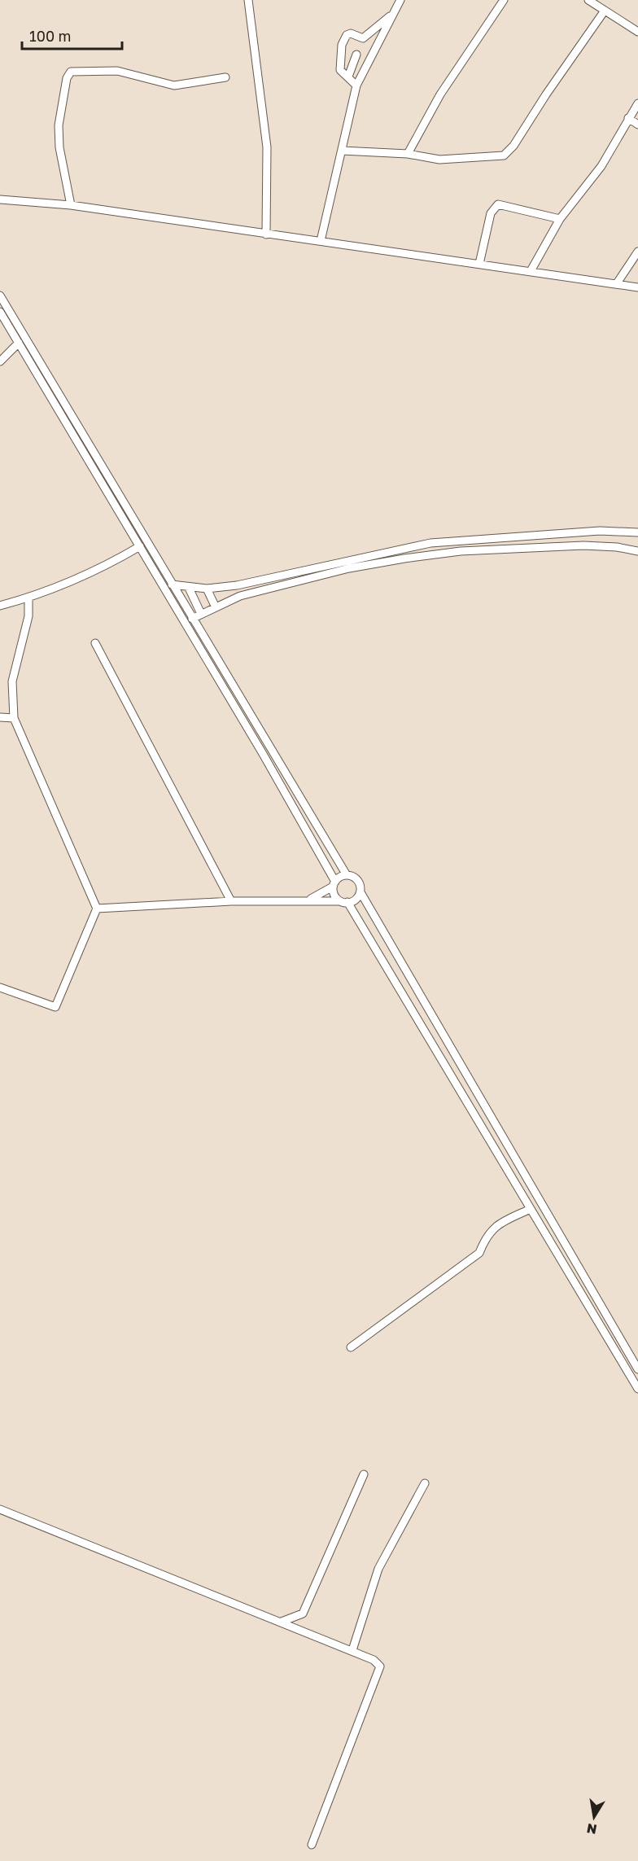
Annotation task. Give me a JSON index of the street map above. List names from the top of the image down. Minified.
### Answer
{"scale_bar":"100 m","north":"bottom"}
